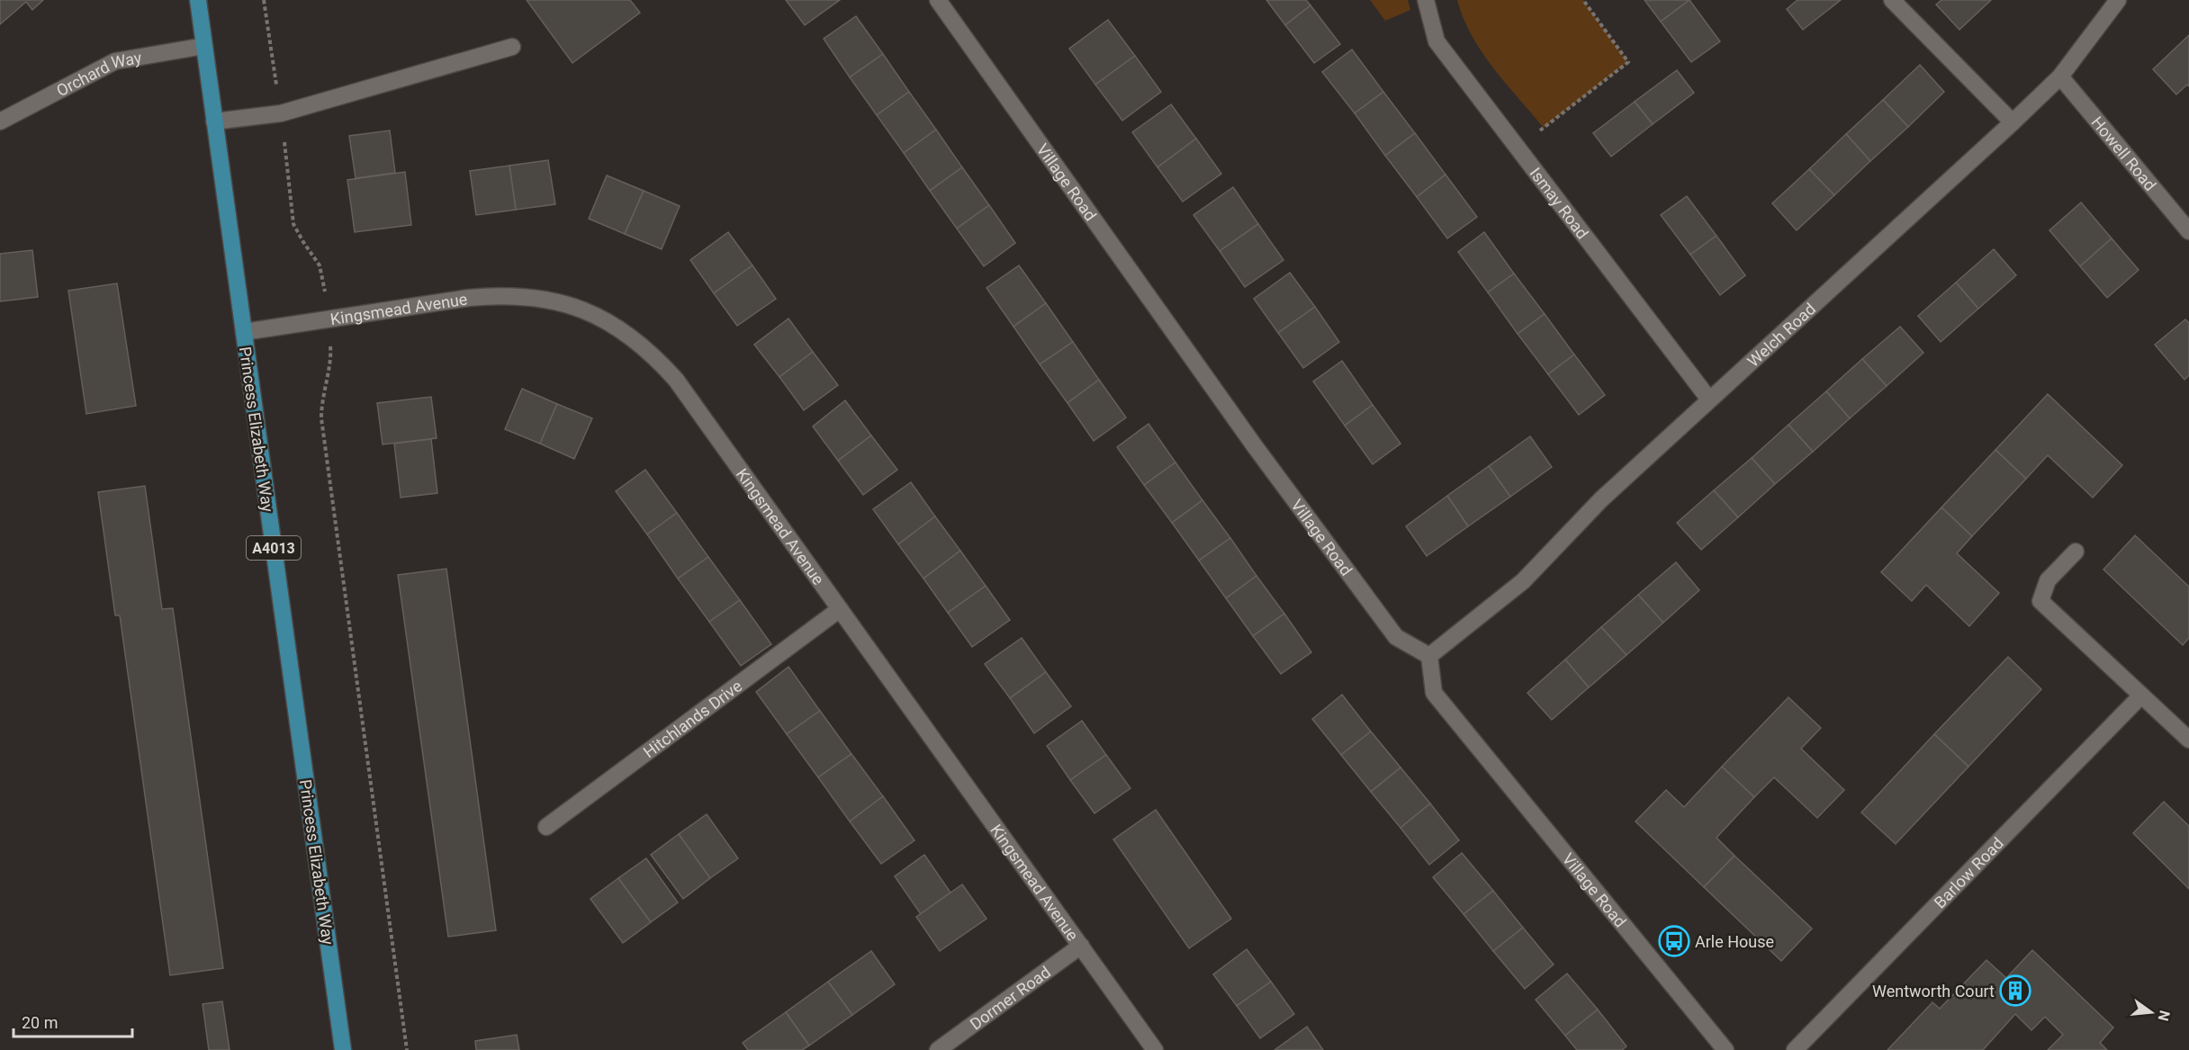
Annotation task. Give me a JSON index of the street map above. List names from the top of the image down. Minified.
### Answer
{"streets":{"main road":["Princess Elizabeth Way","A4013"],"street":["Orchard Way","Howell Road","Village Road","Ismay Road","Kingsmead Avenue","Welch Road","Hitchlands Drive","Barlow Road","Dormer Road"]},"crossings":[["Orchard Way","Princess Elizabeth Way"],["Howell Road","Welch Road"],["Village Road","Welch Road"],["Ismay Road","Welch Road"],["Kingsmead Avenue","Princess Elizabeth Way"],["Kingsmead Avenue","Hitchlands Drive"],["Kingsmead Avenue","Dormer Road"]],"places":{"bus stop":["Arle House"],"building":["Wentworth Court"]},"scale_bar":"20 m","north":"right"}
